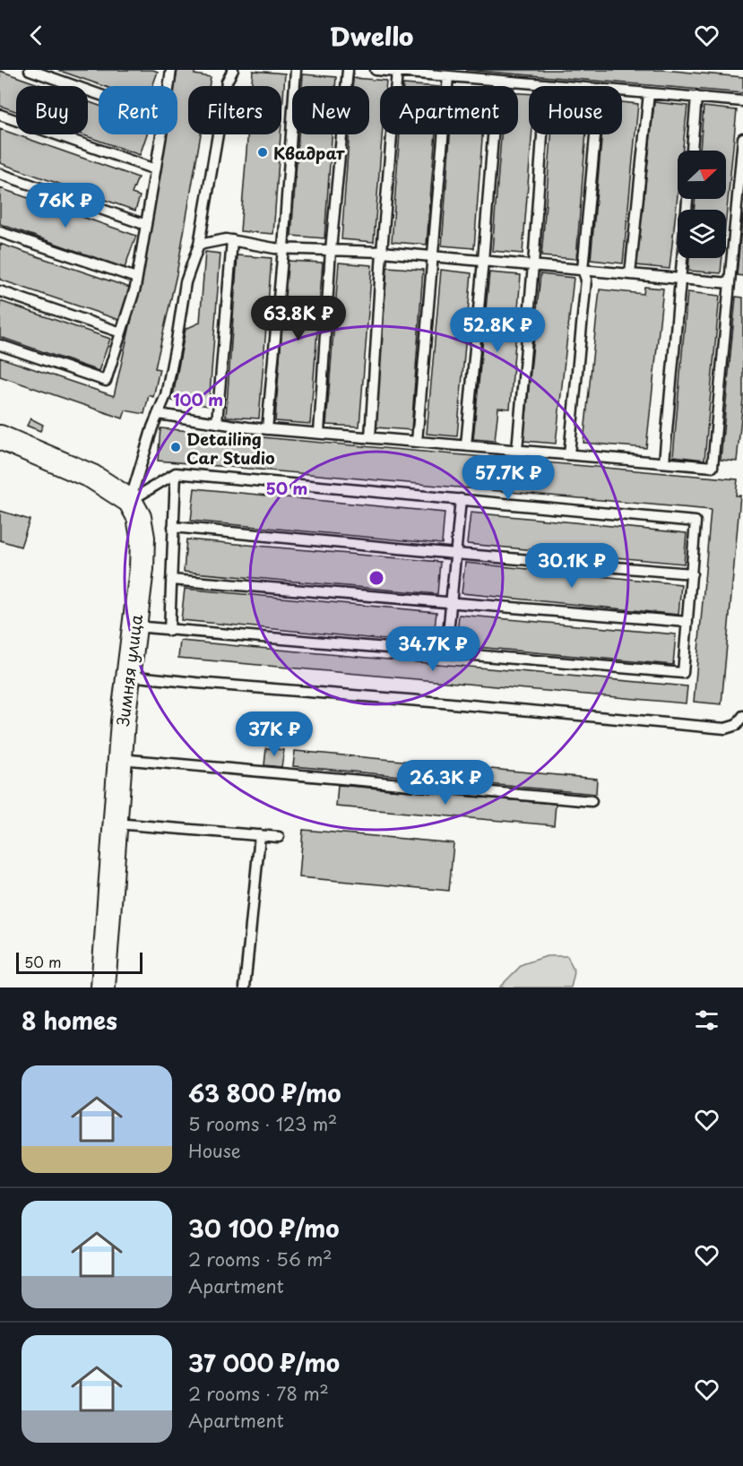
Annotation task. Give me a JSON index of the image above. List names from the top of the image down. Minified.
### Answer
{"streets":{"street":["Зимняя улица"]},"places":["Квадрат","Detailing Car Studio"],"scale_bar":"50 m","north":"right","page":{"header":"Dwello","chip":["Buy","Rent","Filters","New","Apartment","House"],"price":["76K ₽","63.8K ₽","52.8K ₽","57.7K ₽","30.1K ₽","34.7K ₽","37K ₽","26.3K ₽"],"scale":"50 m","heading":"8 homes","list":[{"name":"63 800 ₽/mo","note":"5 rooms · 123 m² · House"},{"name":"30 100 ₽/mo","note":"2 rooms · 56 m² · Apartment"},{"name":"37 000 ₽/mo","note":"2 rooms · 78 m² · Apartment"}]},"rings":["100 m","50 m"]}
